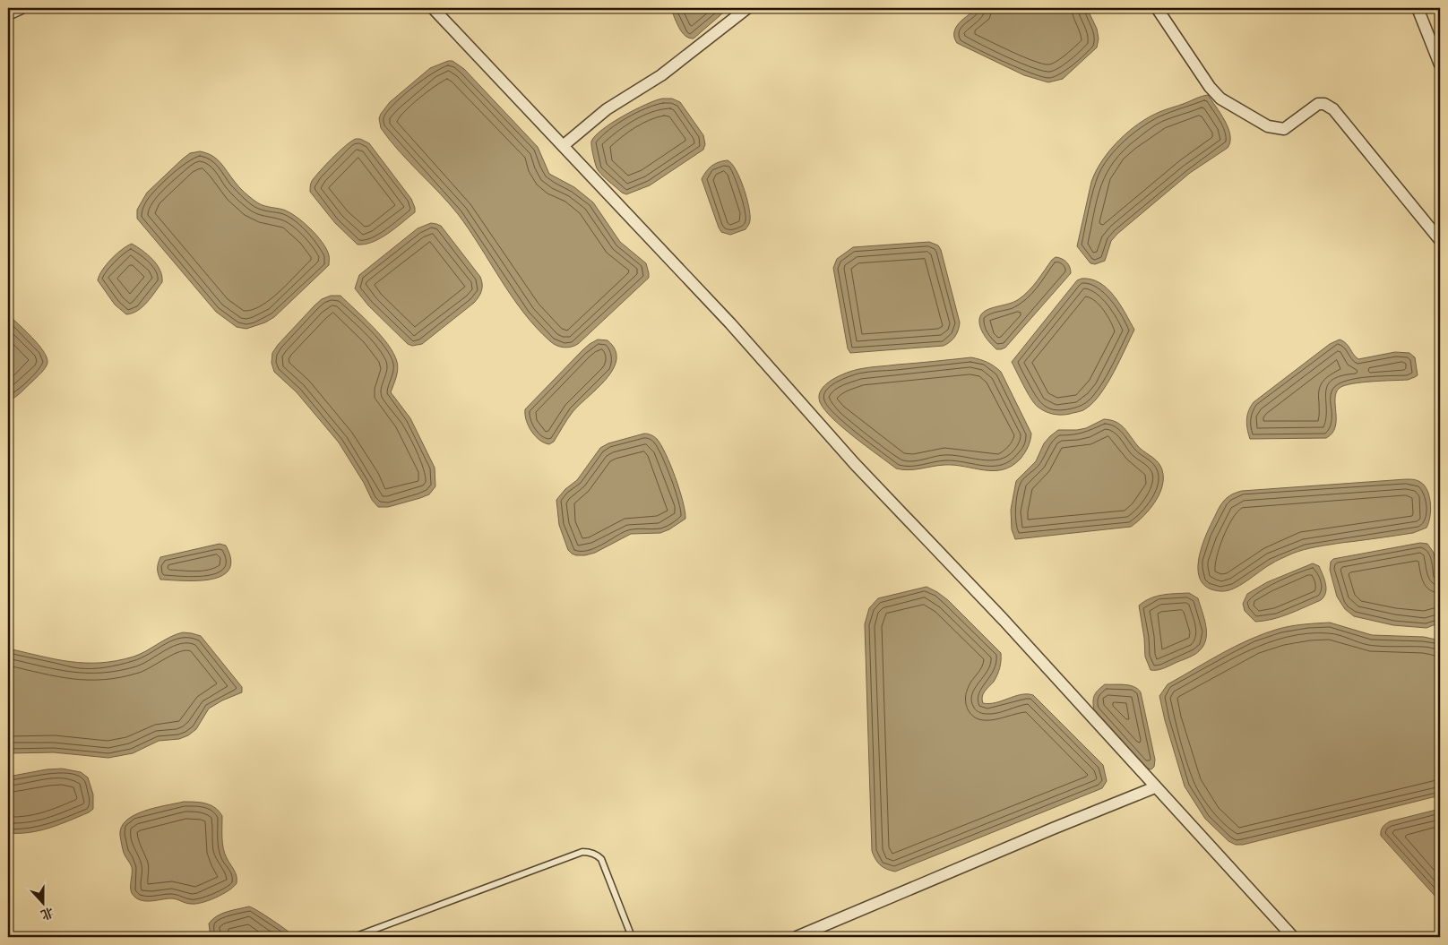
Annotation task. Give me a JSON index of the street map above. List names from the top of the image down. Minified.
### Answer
{"north":"bottom"}
